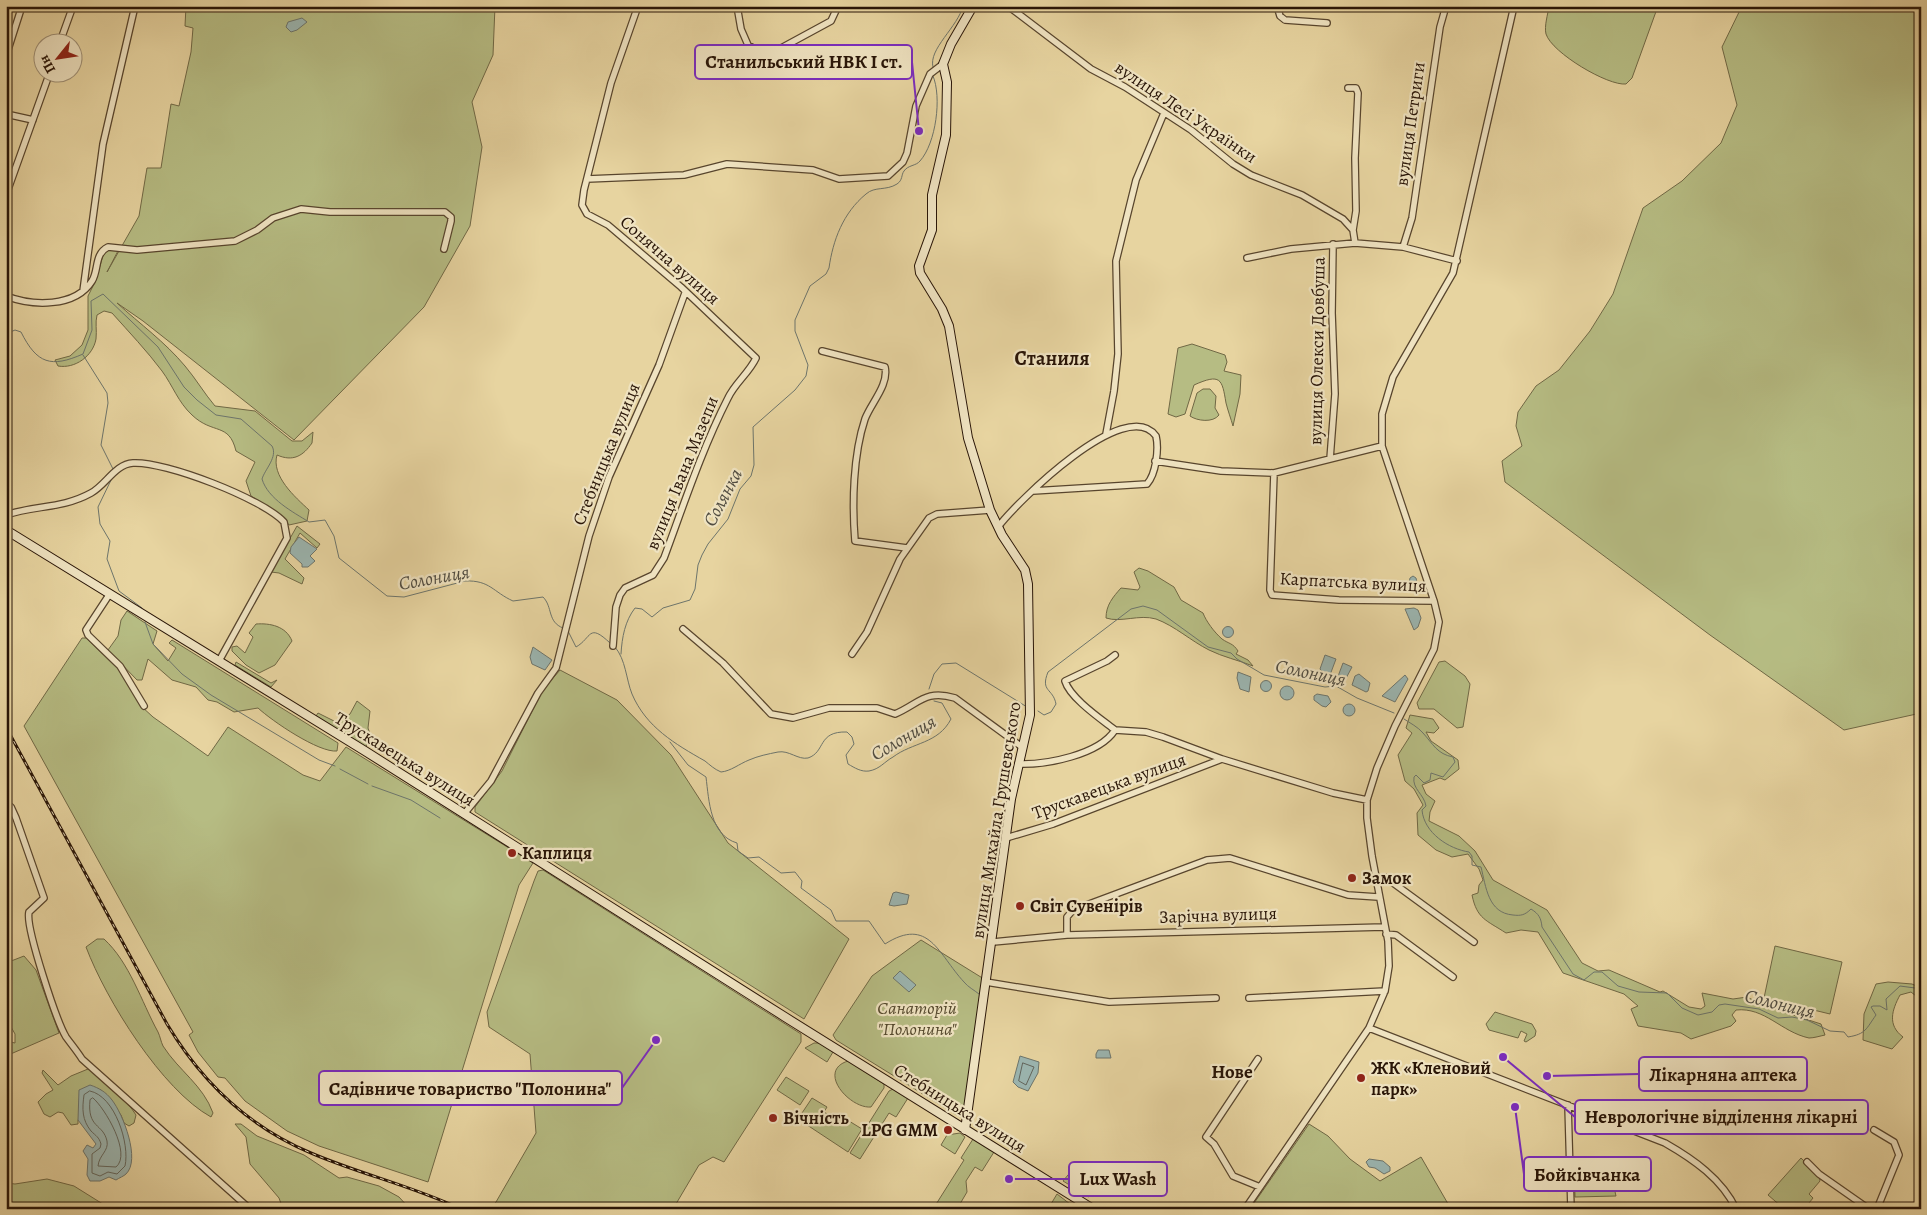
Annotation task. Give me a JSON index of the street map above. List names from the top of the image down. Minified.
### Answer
{"streets":{"street":["вулиця Лесі Українки","вулиця Петриги","Сонячна вулиця","вулиця Олекси Довбуша","Стебницька вулиця","вулиця Івана Мазепи","Карпатська вулиця","Трускавецька вулиця","вулиця Михайла Грушевського","Зарічна вулиця"]},"crossings":[["Сонячна вулиця","Стебницька вулиця"],["Сонячна вулиця","вулиця Івана Мазепи"],["Стебницька вулиця","Трускавецька вулиця"],["Стебницька вулиця","вулиця Михайла Грушевського"],["Трускавецька вулиця","вулиця Михайла Грушевського"],["вулиця Михайла Грушевського","Зарічна вулиця"]],"districts":["Станиля","Нове"],"water":["Солянка","Солониця"],"parks":["Санаторій \"Полонина\""],"places":["Станильський НВК І ст.","Каплиця","Замок","Світ Сувенірів","Садівниче товариство \"Полонина\"","Неврологічне відділення лікарні","Лікарняна аптека","ЖК «Кленовий парк»","Бойківчанка","Вічність","LPG GMM","Lux Wash"],"north":"bottom left"}
